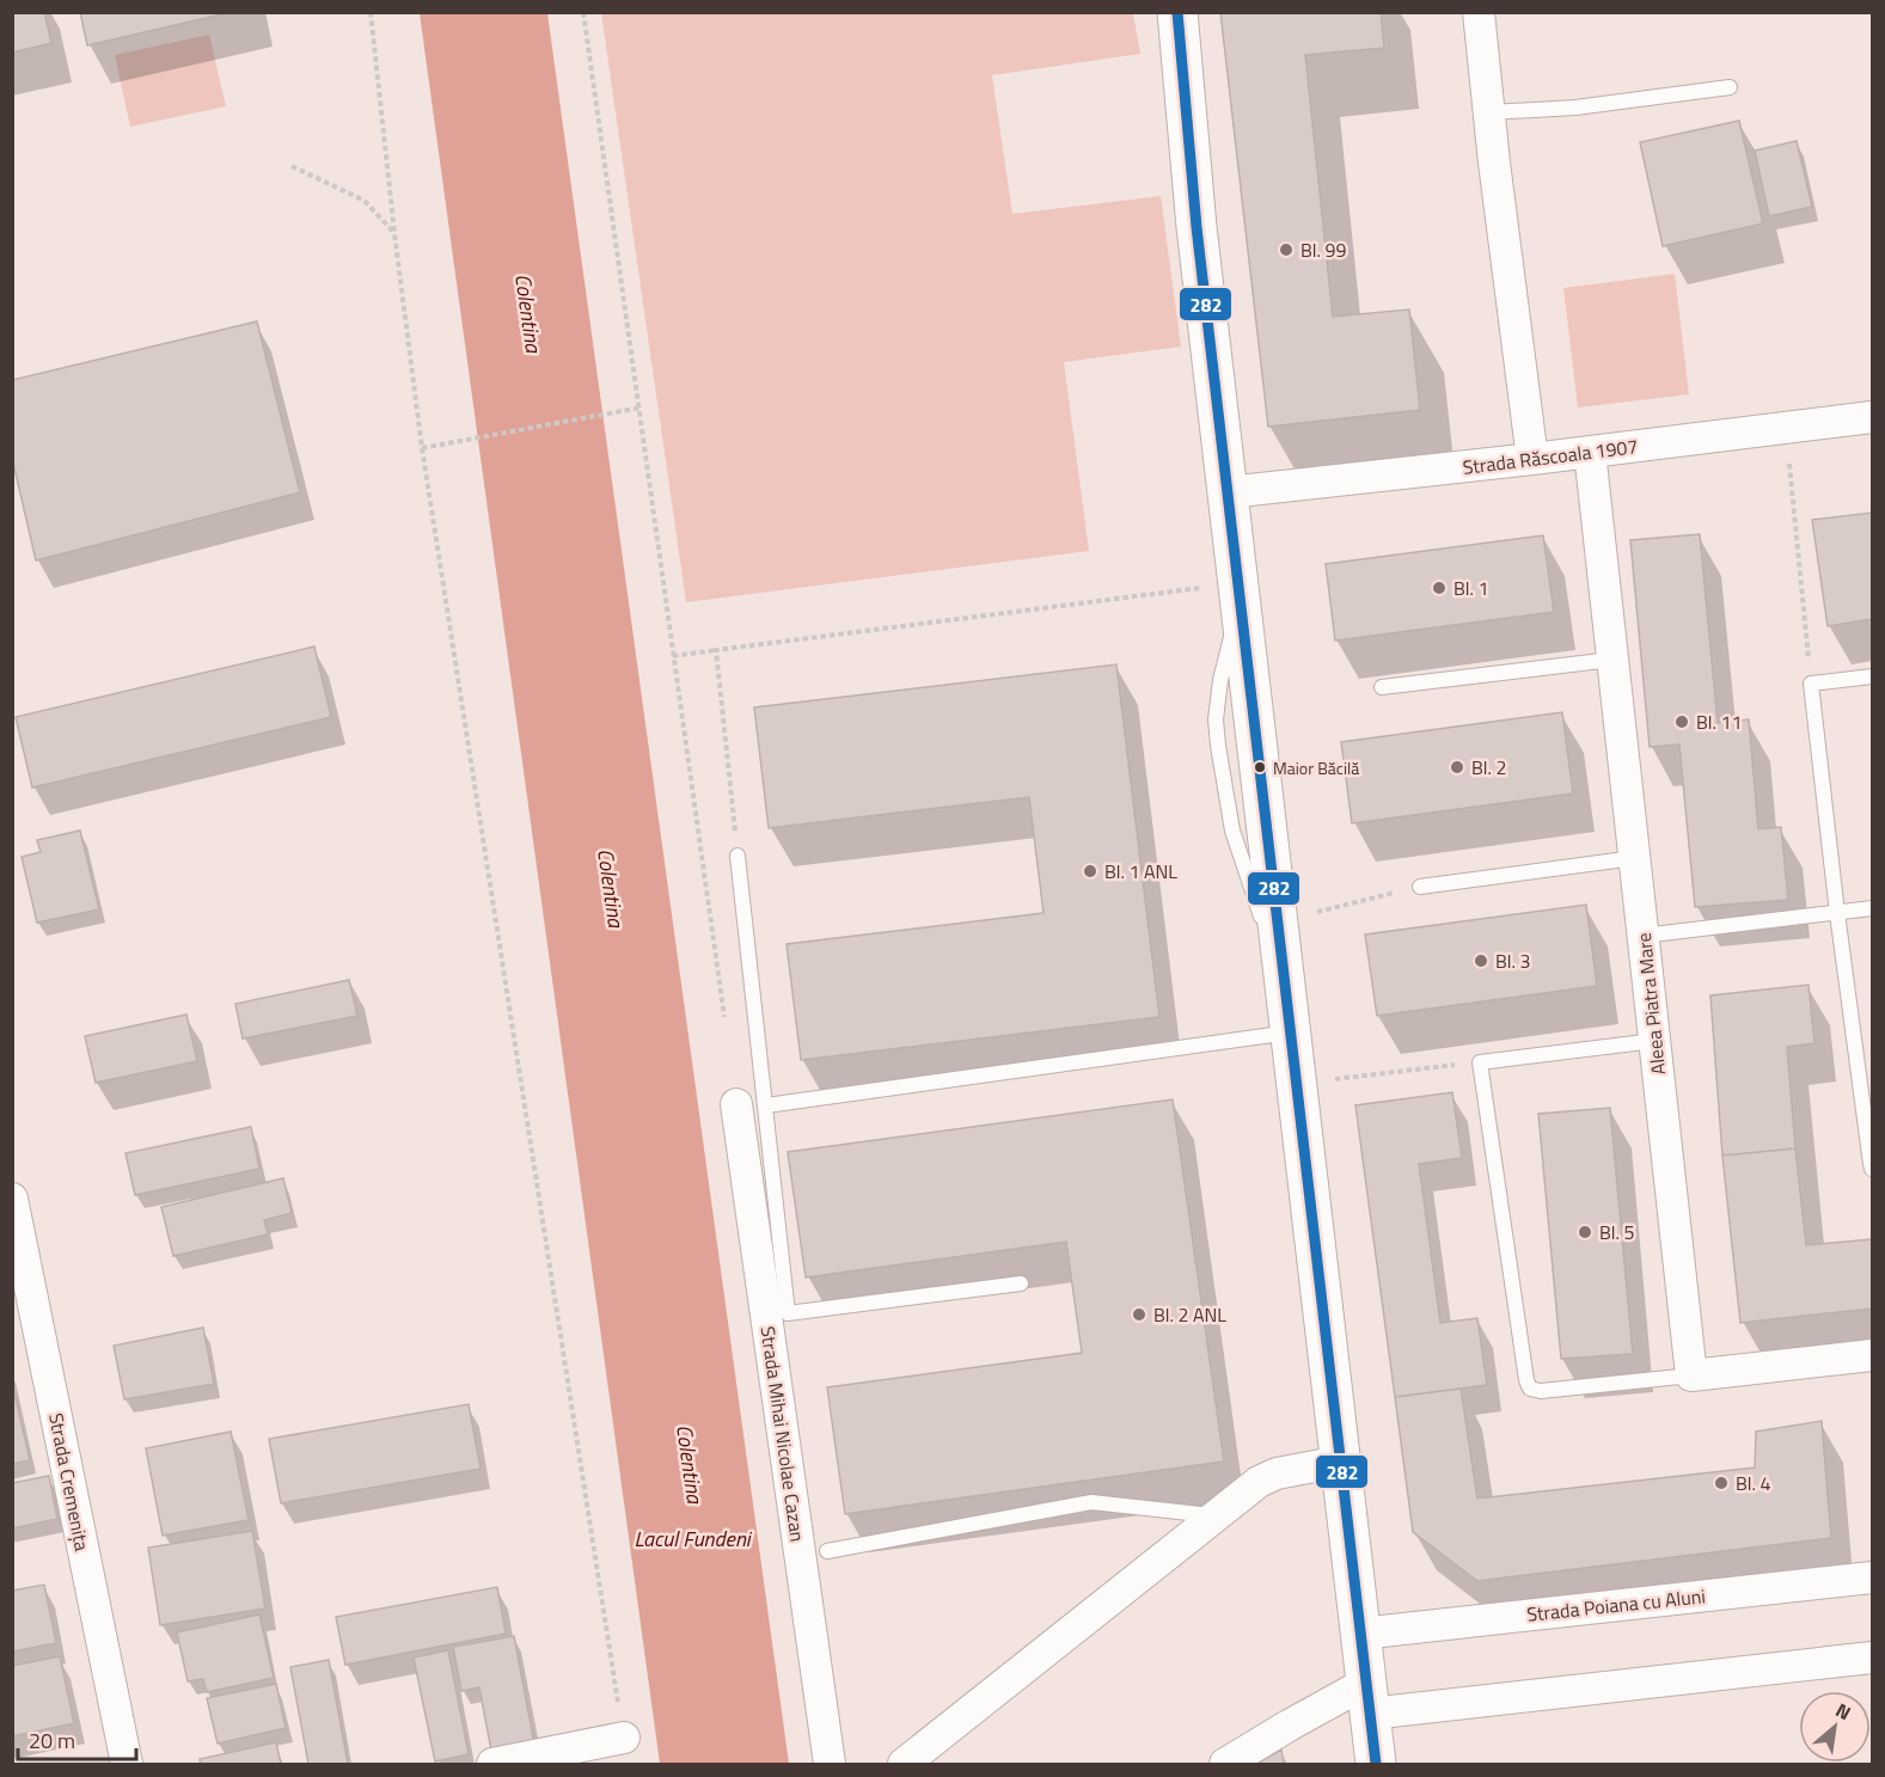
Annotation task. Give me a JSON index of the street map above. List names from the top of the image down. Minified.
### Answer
{"streets":{"street":["Strada Răscoala 1907","Aleea Piatra Mare","Strada Mihai Nicolae Cazan","Strada Cremenița","Strada Poiana cu Aluni"]},"crossings":[["Strada Răscoala 1907","Aleea Piatra Mare"]],"water":["Colentina","Lacul Fundeni"],"places":["Bl. 99","Bl. 1","Bl. 11","Maior Băcilă","Bl. 2","Bl. 1 ANL","Bl. 3","Bl. 5","Bl. 2 ANL","Bl. 4"],"lines":["transit line 282"],"scale_bar":"20 m","north":"top right"}
